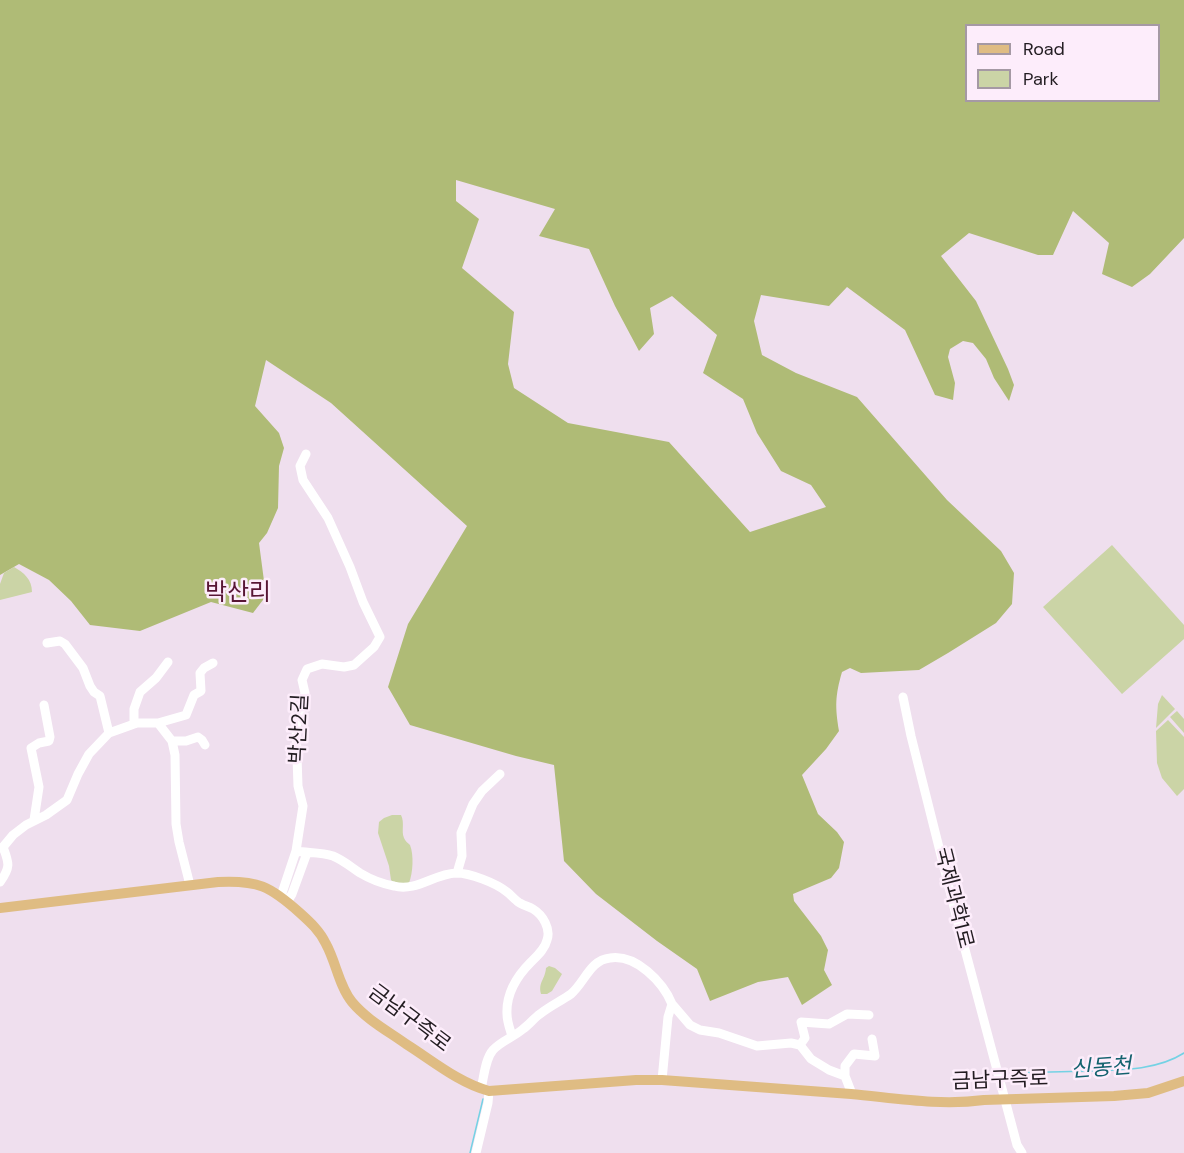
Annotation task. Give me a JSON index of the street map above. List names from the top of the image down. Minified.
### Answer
{"streets":{"main road":["금남구즉로"],"street":["박산2길","국제과학1로"]},"crossings":[["국제과학1로","금남구즉로"]],"districts":["박산리"],"water":["신동천"],"legend":["Road","Park"]}
